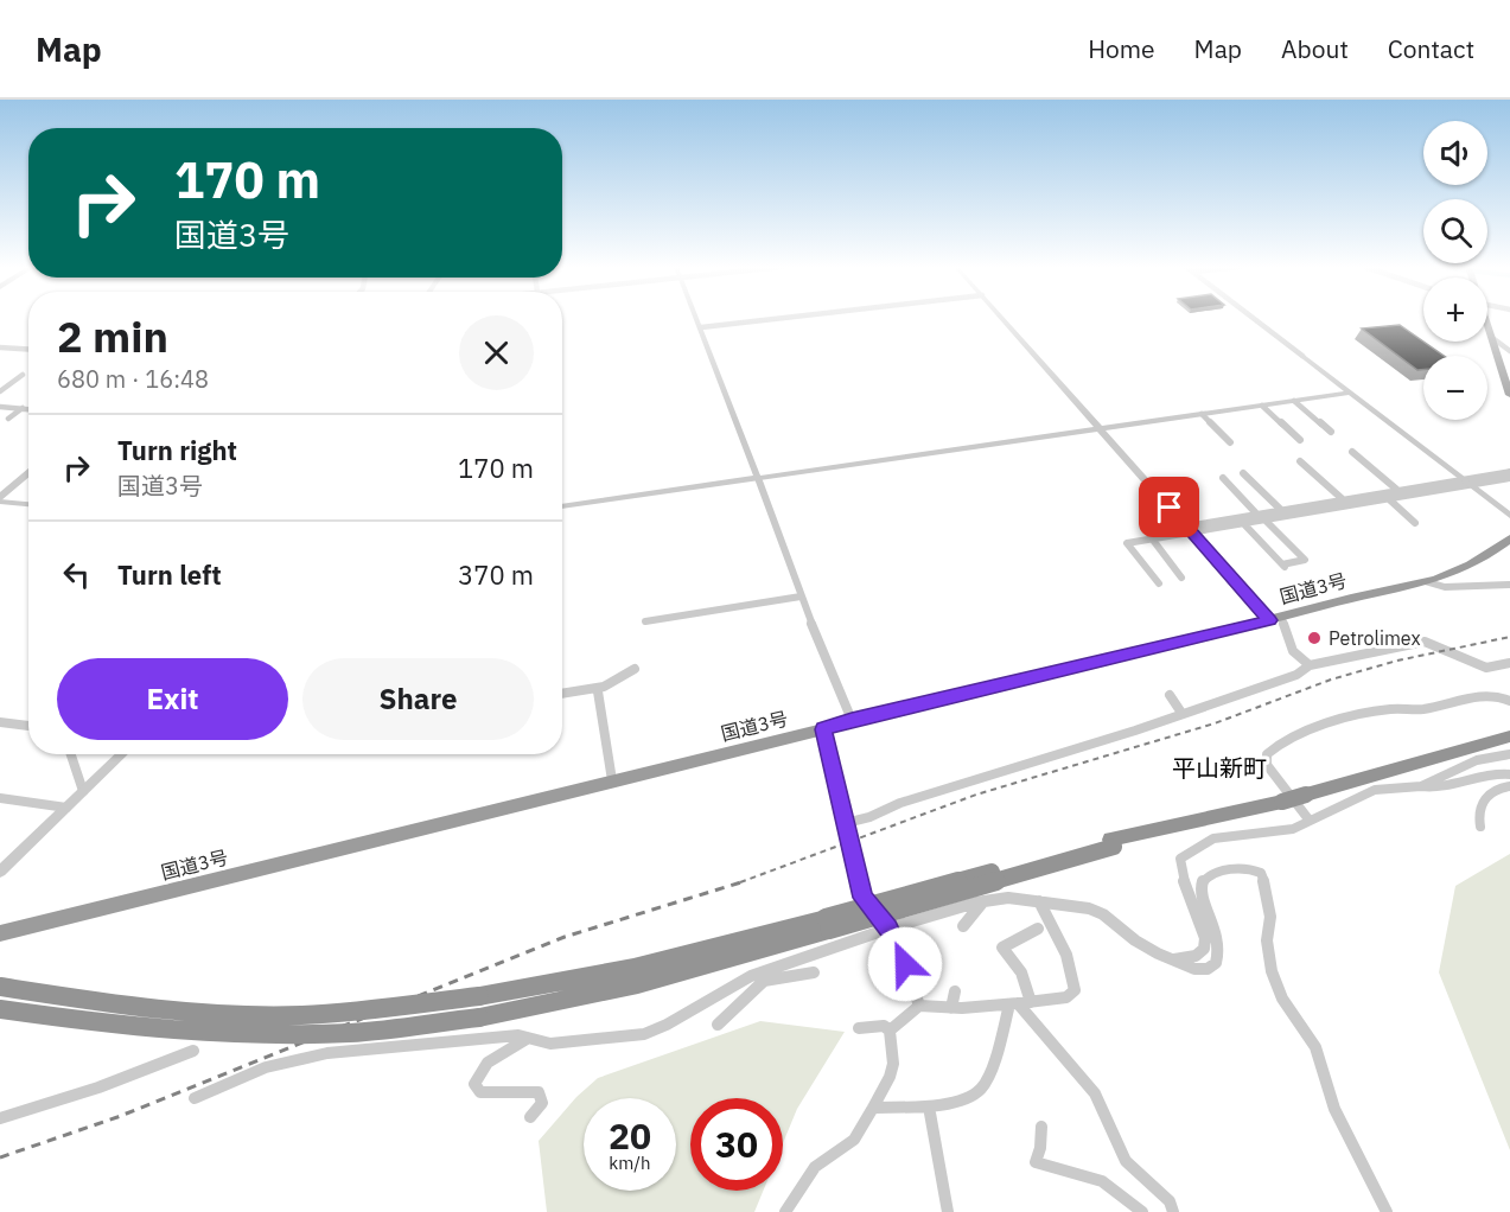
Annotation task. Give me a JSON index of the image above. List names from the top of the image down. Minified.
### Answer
{"streets":{"highway":["国道3号"]},"districts":["平山新町"],"places":["Petrolimex"],"page":{"header":"Map","nav":["Home","Map","About","Contact"],"map_buttons":["+","−"],"turn":["170 m","国道3号"],"heading":["2 min","680 m · 16:48"],"list":[{"name":"Turn right","note":"国道3号","value":"170 m"},{"name":"Turn left","value":"370 m"}],"buttons":["Exit","Share"],"speed":"20 km/h","limit":"30"}}
